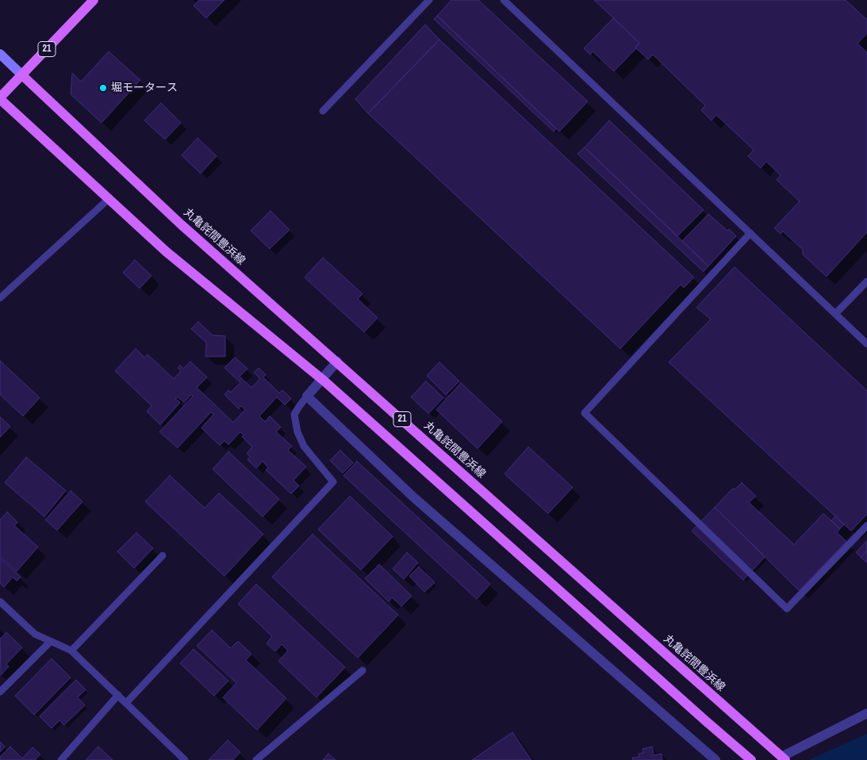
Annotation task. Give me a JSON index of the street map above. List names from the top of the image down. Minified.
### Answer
{"streets":{"main road":["21","丸亀詫間豊浜線"]},"crossings":[["21","丸亀詫間豊浜線"]],"places":["堀モータース"]}
